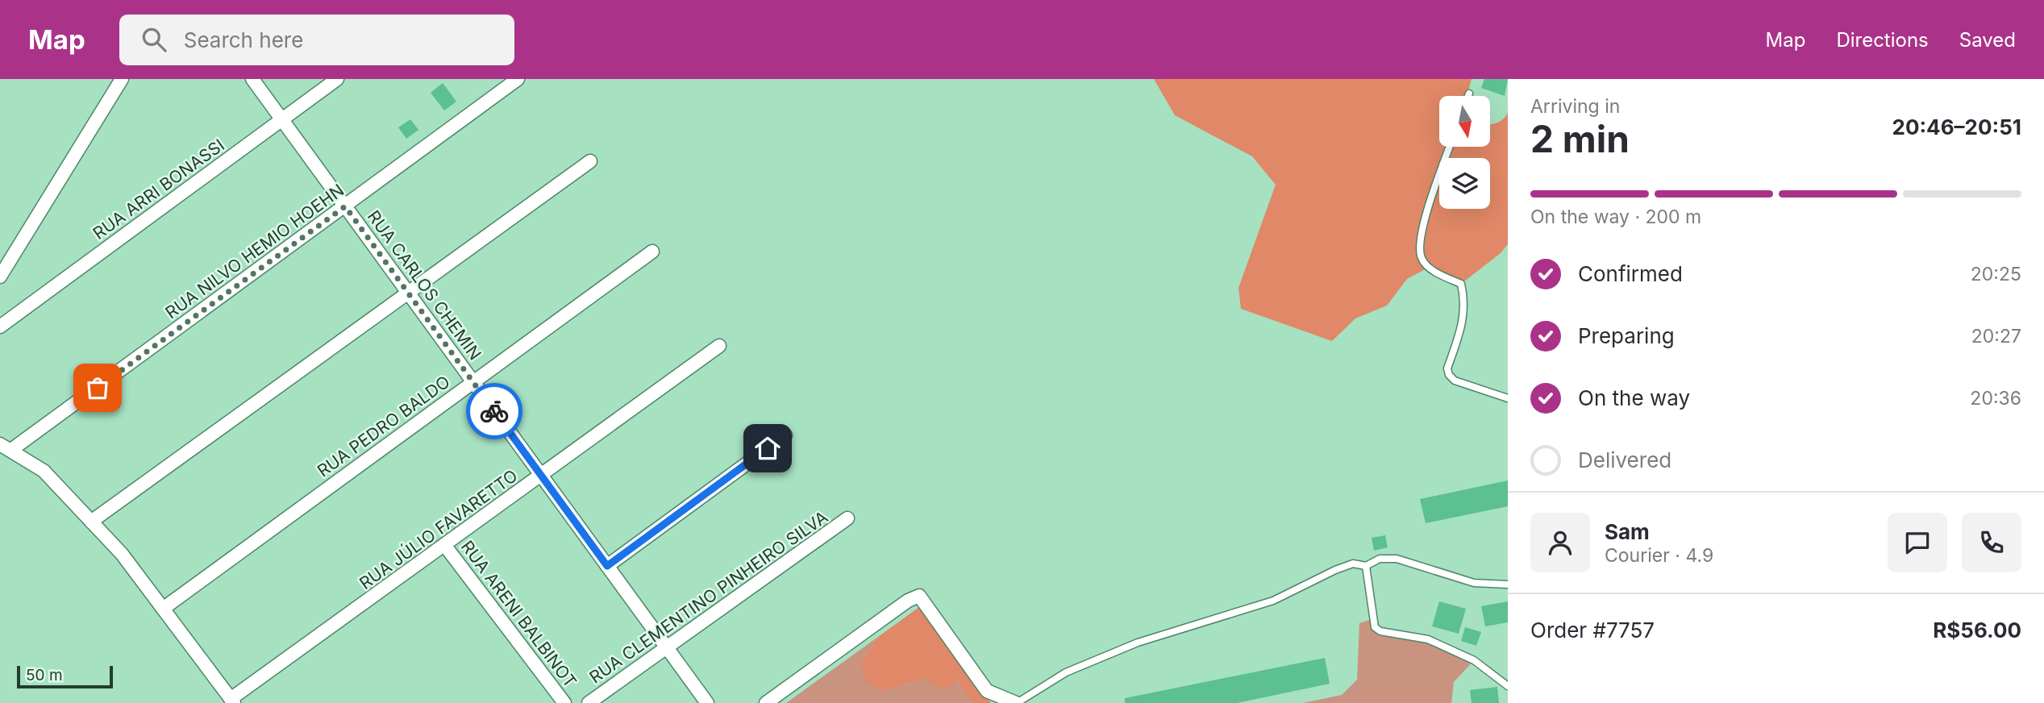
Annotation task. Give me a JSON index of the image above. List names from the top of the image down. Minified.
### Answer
{"streets":{"street":["RUA ARRI BONASSI","RUA NILVO HEMIO HOEHN","RUA CARLOS CHEMIN","RUA PEDRO BALDO","RUA JÚLIO FAVARETTO","RUA CLEMENTINO PINHEIRO SILVA","RUA ARENI BALBINOT"]},"crossings":[["RUA ARRI BONASSI","RUA CARLOS CHEMIN"],["RUA NILVO HEMIO HOEHN","RUA CARLOS CHEMIN"],["RUA CARLOS CHEMIN","RUA PEDRO BALDO"],["RUA CARLOS CHEMIN","RUA JÚLIO FAVARETTO"],["RUA CARLOS CHEMIN","RUA CLEMENTINO PINHEIRO SILVA"],["RUA JÚLIO FAVARETTO","RUA ARENI BALBINOT"]],"scale_bar":"50 m","north":"bottom","page":{"header":"Map","search":"Search here","nav":["Map","Directions","Saved"],"heading":["2 min","Arriving in","20:46–20:51"],"panel":["Sam","Courier · 4.9","Order #7757","R$56.00"],"bar":"On the way · 200 m","list":[["Confirmed","20:25"],["Preparing","20:27"],["On the way","20:36"],"Delivered"],"scale":"50 m"}}
